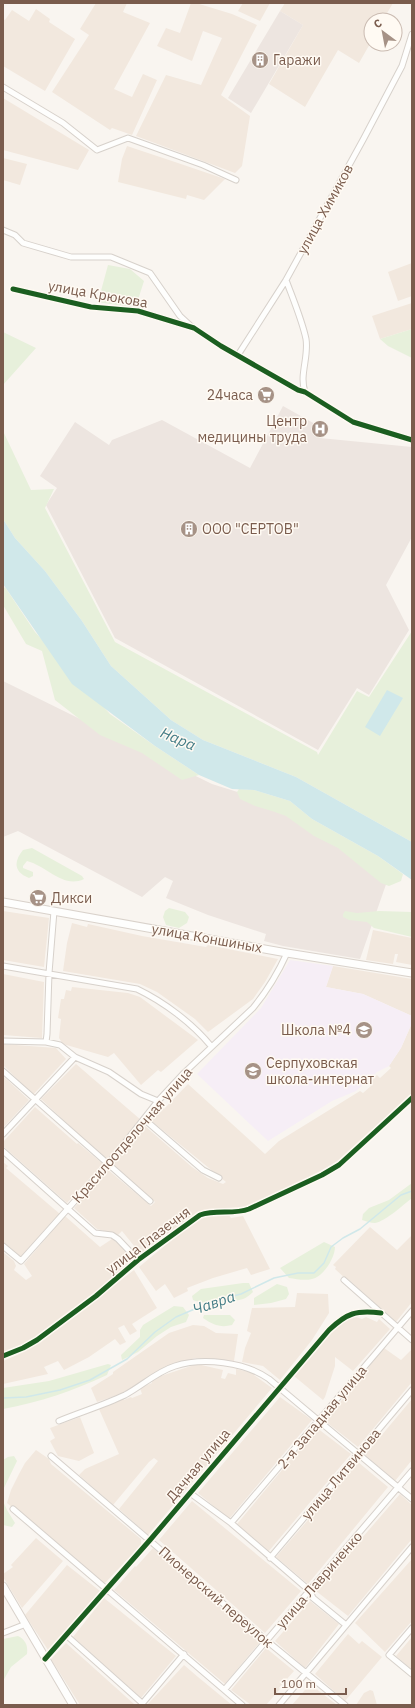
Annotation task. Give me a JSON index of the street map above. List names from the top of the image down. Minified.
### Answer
{"streets":{"main road":["улица Коншиных"],"street":["улица Химиков","улица Крюкова","Красилоотделочная улица","улица Глазечня","2-я Западная улица","Дачная улица","улица Литвинова","улица Лавриненко","Пионерский переулок"]},"crossings":[["улица Химиков","улица Крюкова"],["улица Коншиных","Красилоотделочная улица"],["Дачная улица","Пионерский переулок"],["улица Лавриненко","Пионерский переулок"]],"water":["Нара","Чавра"],"places":{"building":["Гаражи","ООО \"СЕРТОВ\""],"supermarket":["24часа","Дикси"],"hospital":["Центр медицины труда"],"school or university":["Школа №4","Серпуховская школа-интернат"]},"scale_bar":"100 m","north":"top left"}
